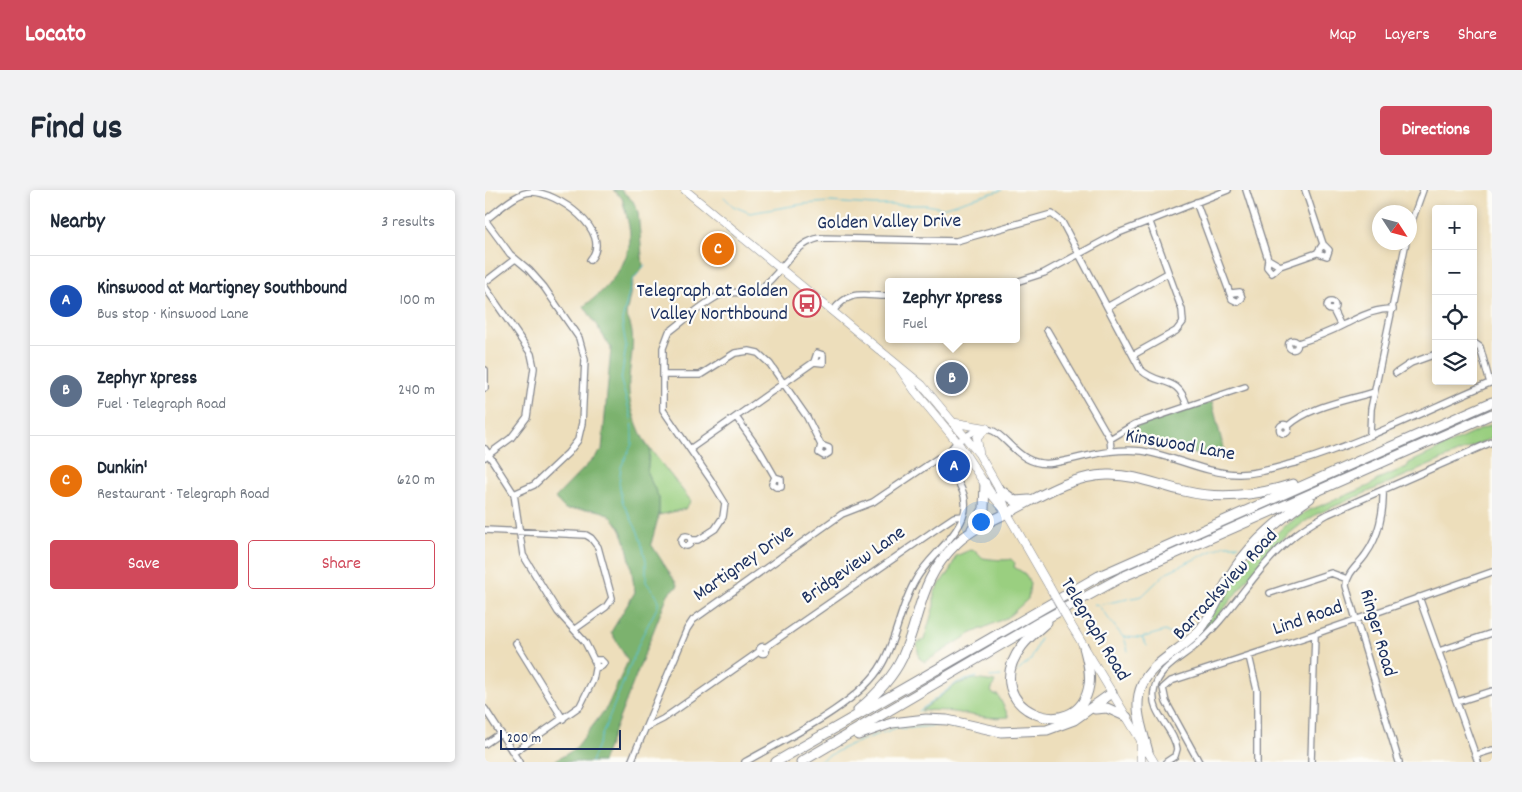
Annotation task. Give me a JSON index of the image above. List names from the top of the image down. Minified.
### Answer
{"streets":{"main road":["Telegraph Road"],"street":["Golden Valley Drive","Kinswood Lane","Martigney Drive","Bridgeview Lane","Barracksview Road","Lind Road","Ringer Road"]},"crossings":[["Golden Valley Drive","Telegraph Road"],["Martigney Drive","Bridgeview Lane"],["Barracksview Road","Ringer Road"],["Lind Road","Ringer Road"]],"places":{"bus stop":["Telegraph at Golden Valley Northbound"]},"scale_bar":"200 m","north":"bottom right","page":{"header":"Locato","nav":["Map","Layers","Share"],"title":"Find us","buttons":["Directions",["Save","Share"]],"heading":["Nearby","3 results"],"map_buttons":["+","−"],"pins":["C","B","A"],"list":[{"mark":"A","name":"Kinswood at Martigney Southbound","note":"Bus stop · Kinswood Lane","value":"100 m"},{"mark":"B","name":"Zephyr Xpress","note":"Fuel · Telegraph Road","value":"240 m"},{"mark":"C","name":"Dunkin'","note":"Restaurant · Telegraph Road","value":"620 m"}],"popup":["Zephyr Xpress","Fuel"],"scale":"200 m"}}
